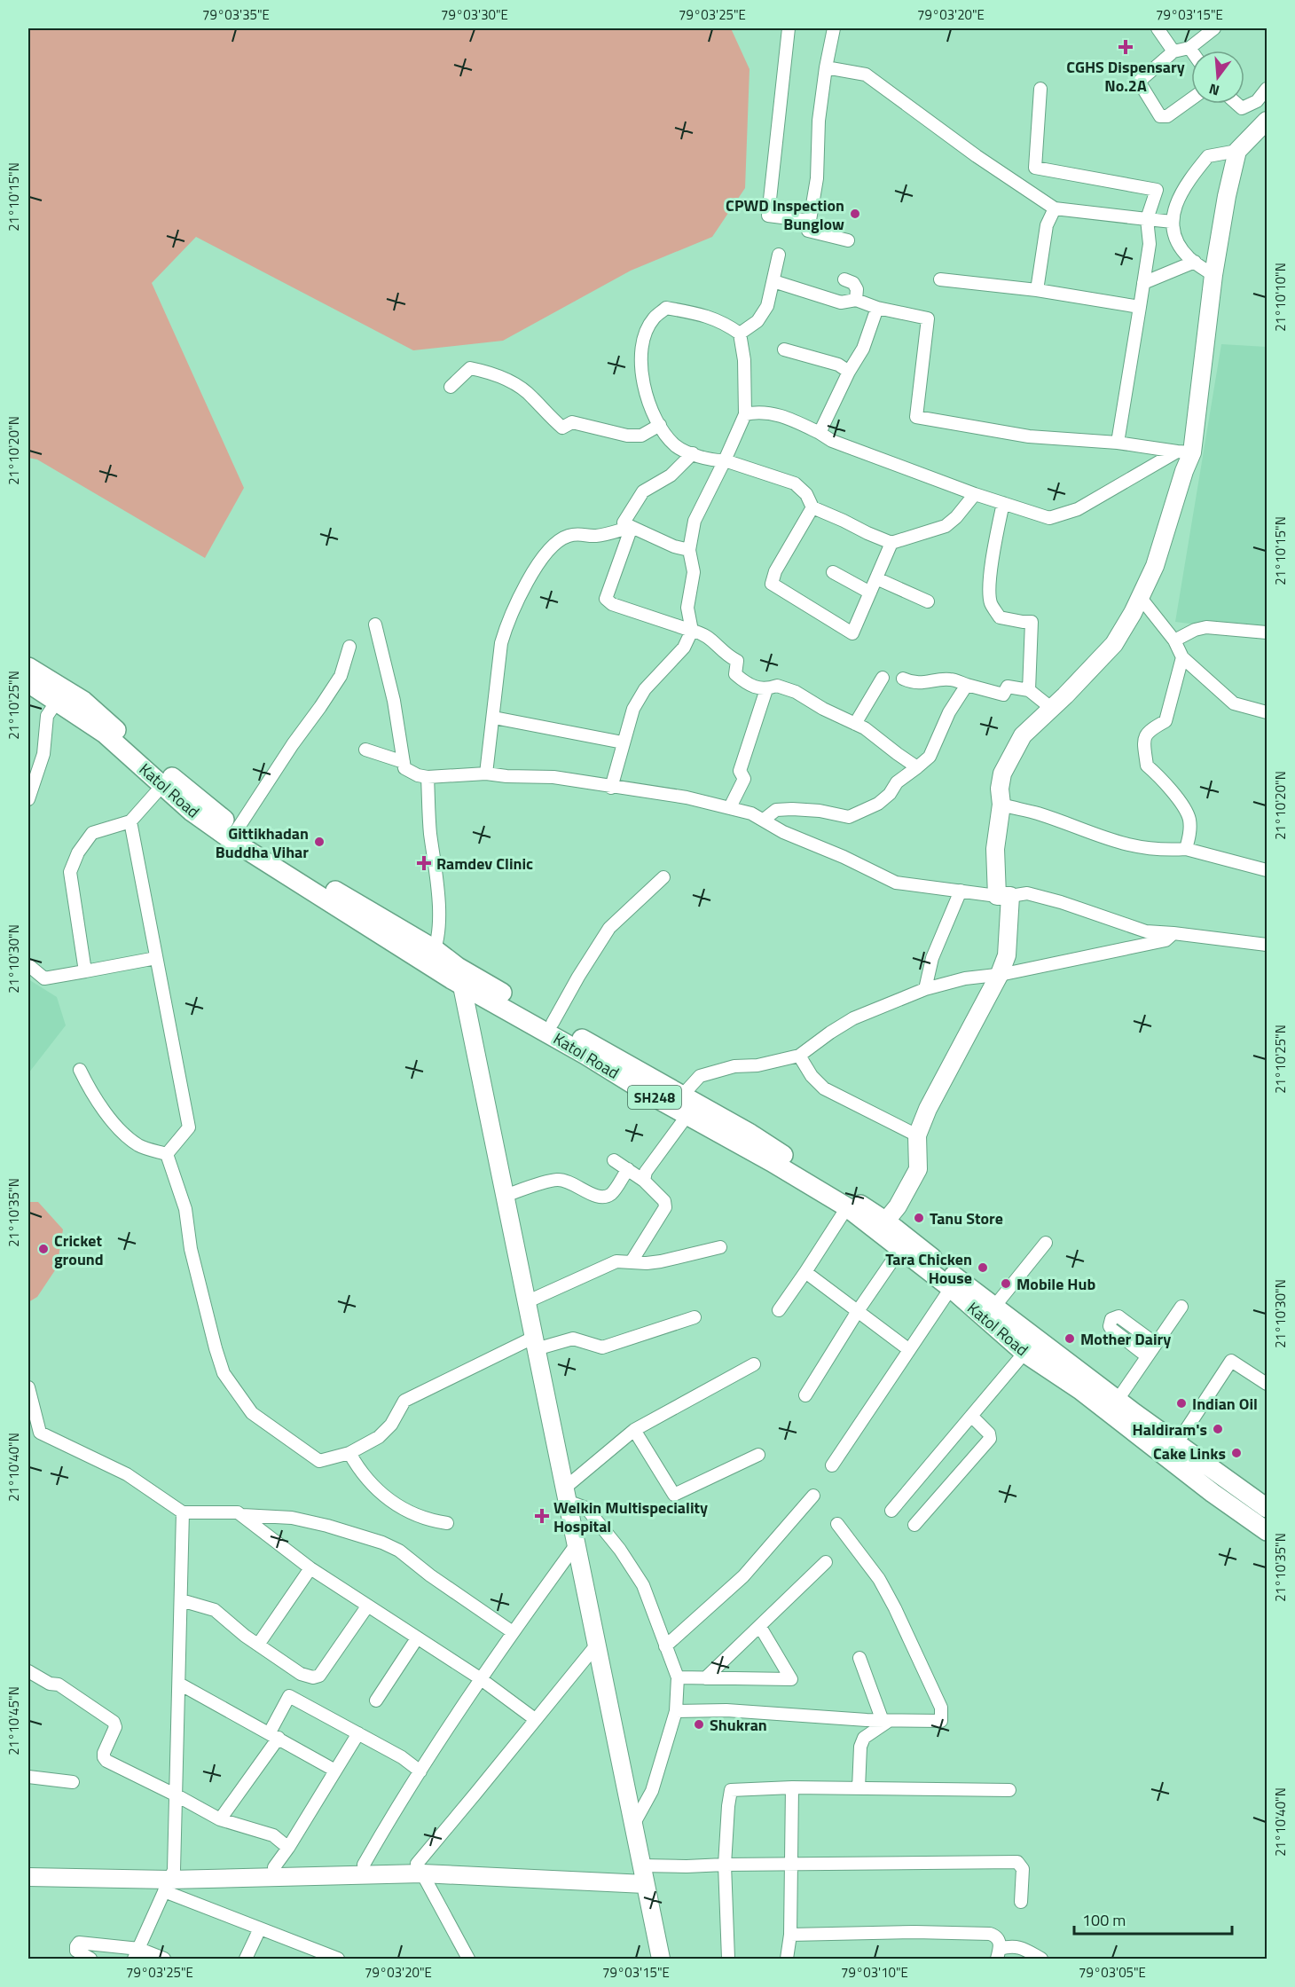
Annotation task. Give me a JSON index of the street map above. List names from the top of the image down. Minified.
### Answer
{"streets":{"main road":["Katol Road","SH248"]},"places":{"health":["CGHS Dispensary No.2A","Ramdev Clinic","Welkin Multispeciality Hospital"],"other":["CPWD Inspection Bunglow","Gittikhadan Buddha Vihar","Tanu Store","Cricket ground","Tara Chicken House","Mobile Hub","Mother Dairy","Indian Oil","Haldiram's","Cake Links","Shukran"]},"scale_bar":"100 m","north":"bottom","coordinates":["79°03'35\"E","79°03'30\"E","79°03'25\"E","79°03'20\"E","79°03'15\"E","21°10'15\"N","21°10'10\"N","21°10'20\"N","21°10'25\"N","21°10'30\"N","21°10'35\"N","21°10'40\"N","21°10'45\"N","79°03'10\"E","79°03'05\"E"]}
